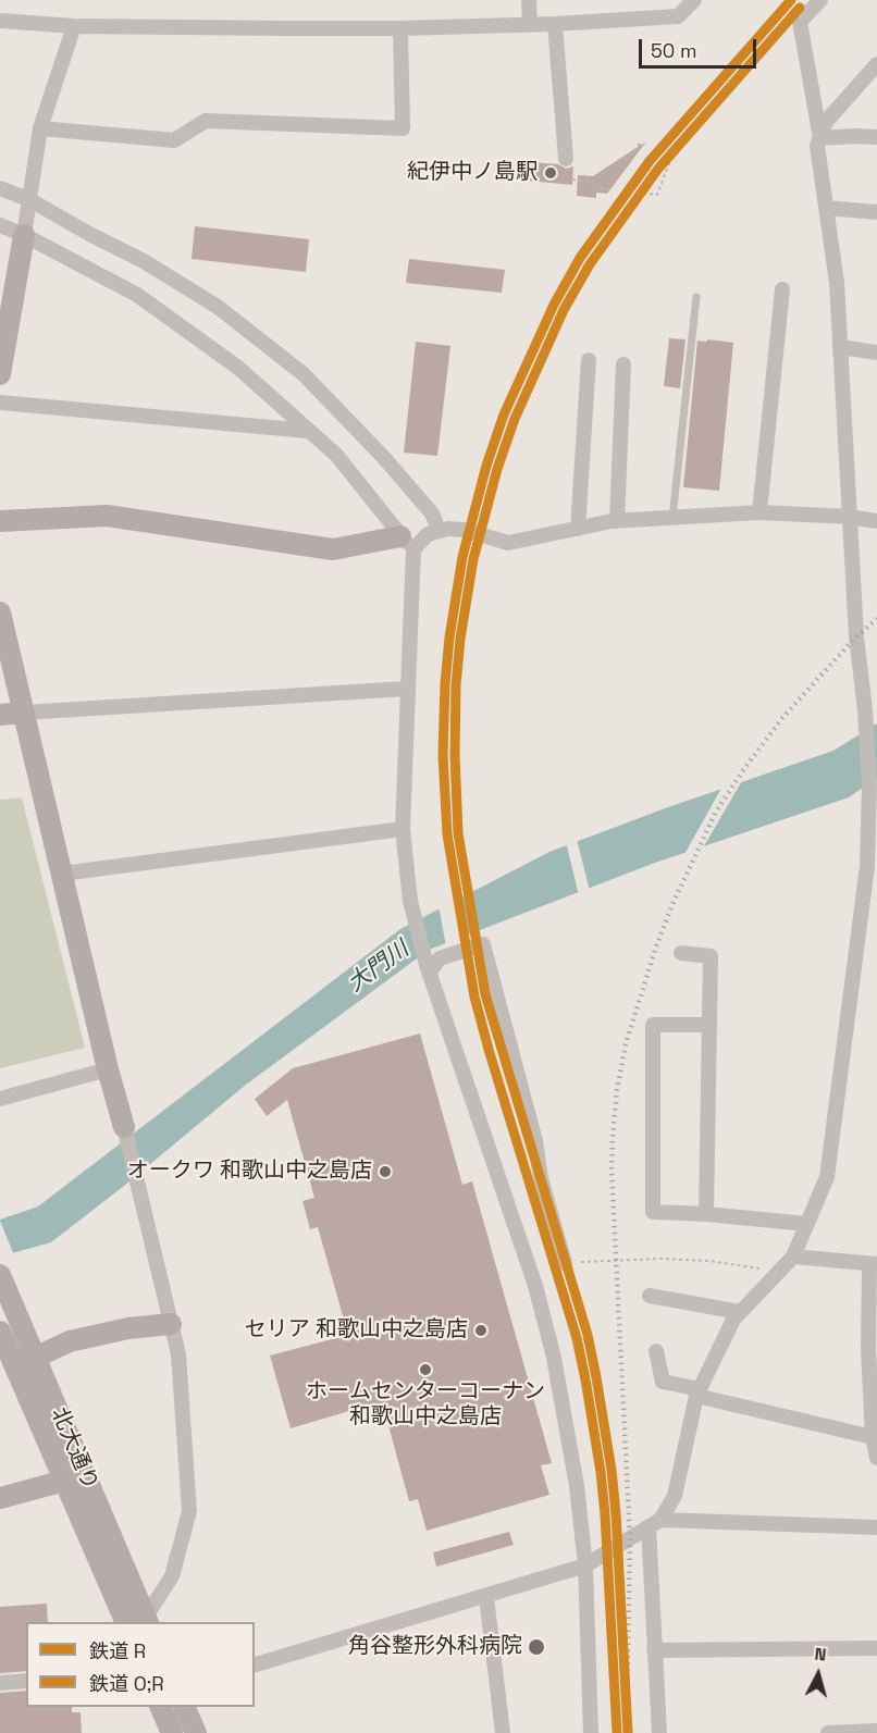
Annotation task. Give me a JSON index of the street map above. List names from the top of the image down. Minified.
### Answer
{"streets":{"street":["北大通り"]},"water":["大門川"],"places":["紀伊中ノ島駅","オークワ 和歌山中之島店","セリア 和歌山中之島店","ホームセンターコーナン 和歌山中之島店","角谷整形外科病院"],"lines":["rail line R","rail line O;R"],"legend":["鉄道 R","鉄道 O;R"],"scale_bar":"50 m","north":"top"}
